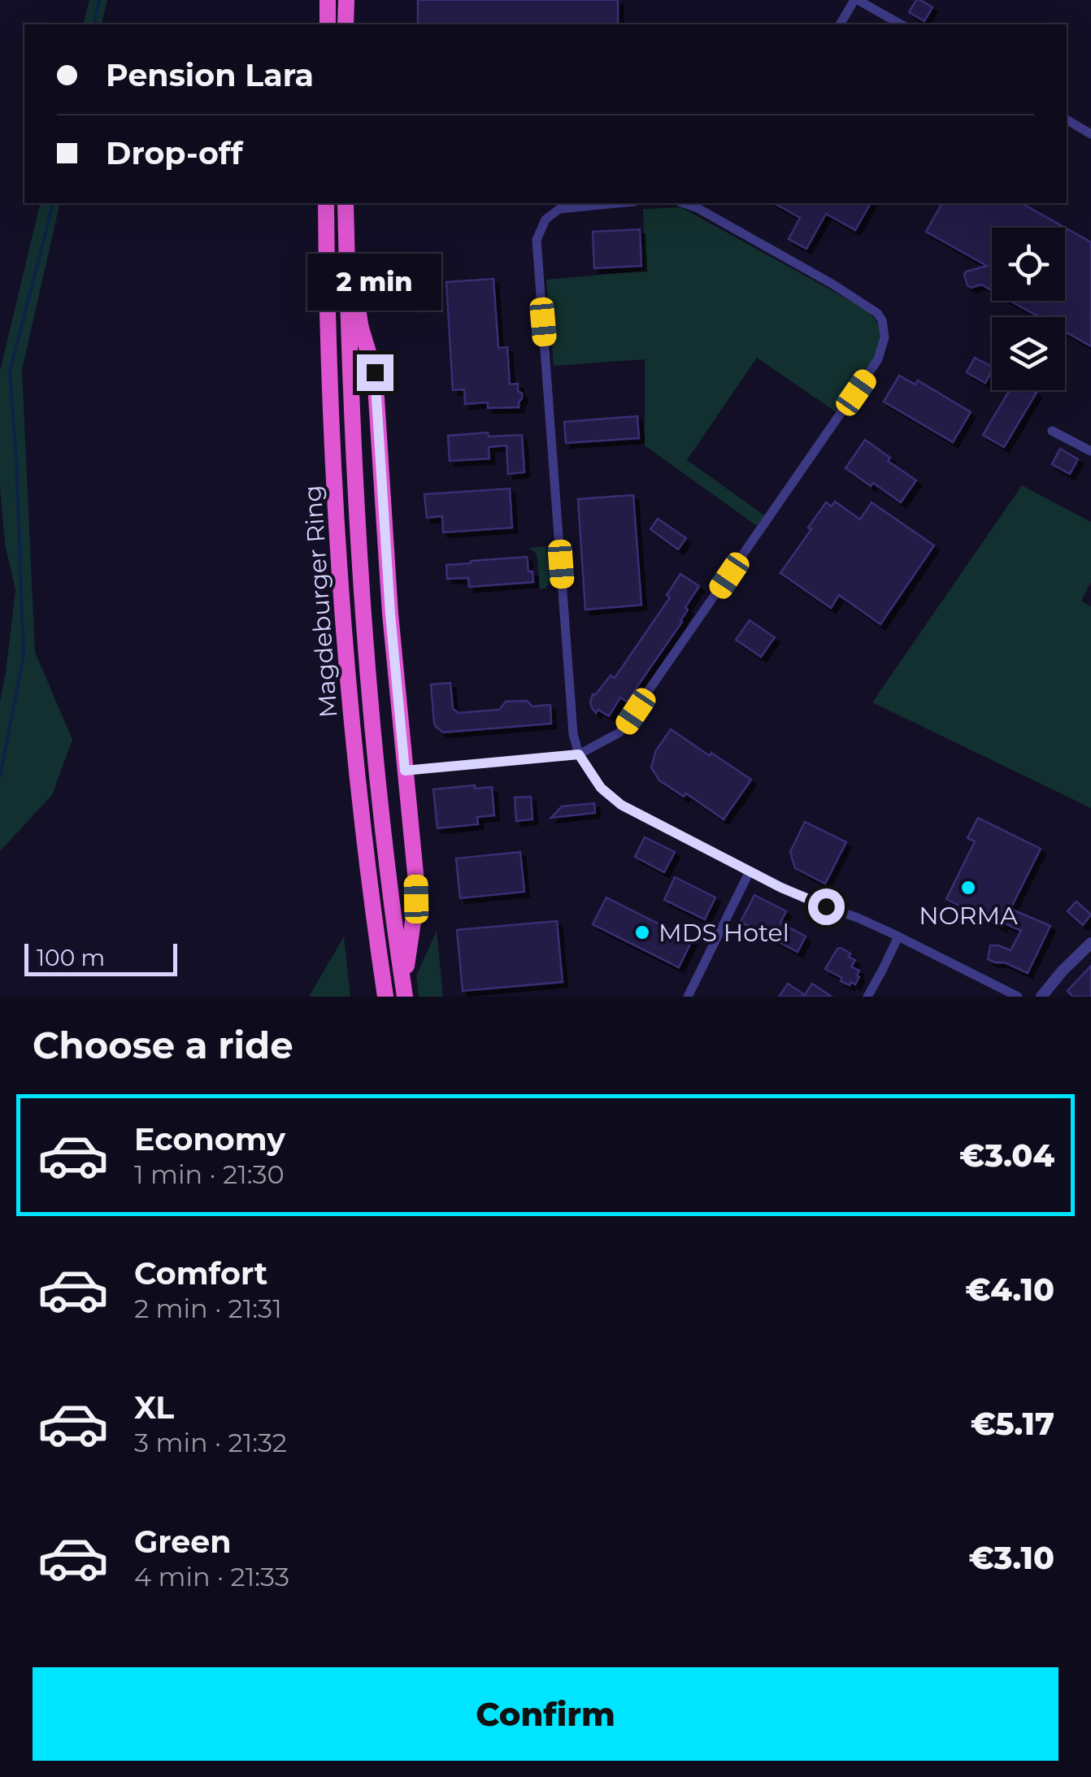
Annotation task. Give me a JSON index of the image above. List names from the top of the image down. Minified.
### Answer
{"streets":{"highway":["Magdeburger Ring"]},"places":["NORMA","MDS Hotel"],"scale_bar":"100 m","page":{"banner":["Pension Lara","Drop-off"],"bubble":"2 min","scale":"100 m","heading":"Choose a ride","list":[{"name":"Economy","note":"1 min · 21:30","value":"€3.04"},{"name":"Comfort","note":"2 min · 21:31","value":"€4.10"},{"name":"XL","note":"3 min · 21:32","value":"€5.17"},{"name":"Green","note":"4 min · 21:33","value":"€3.10"}],"buttons":"Confirm"}}
